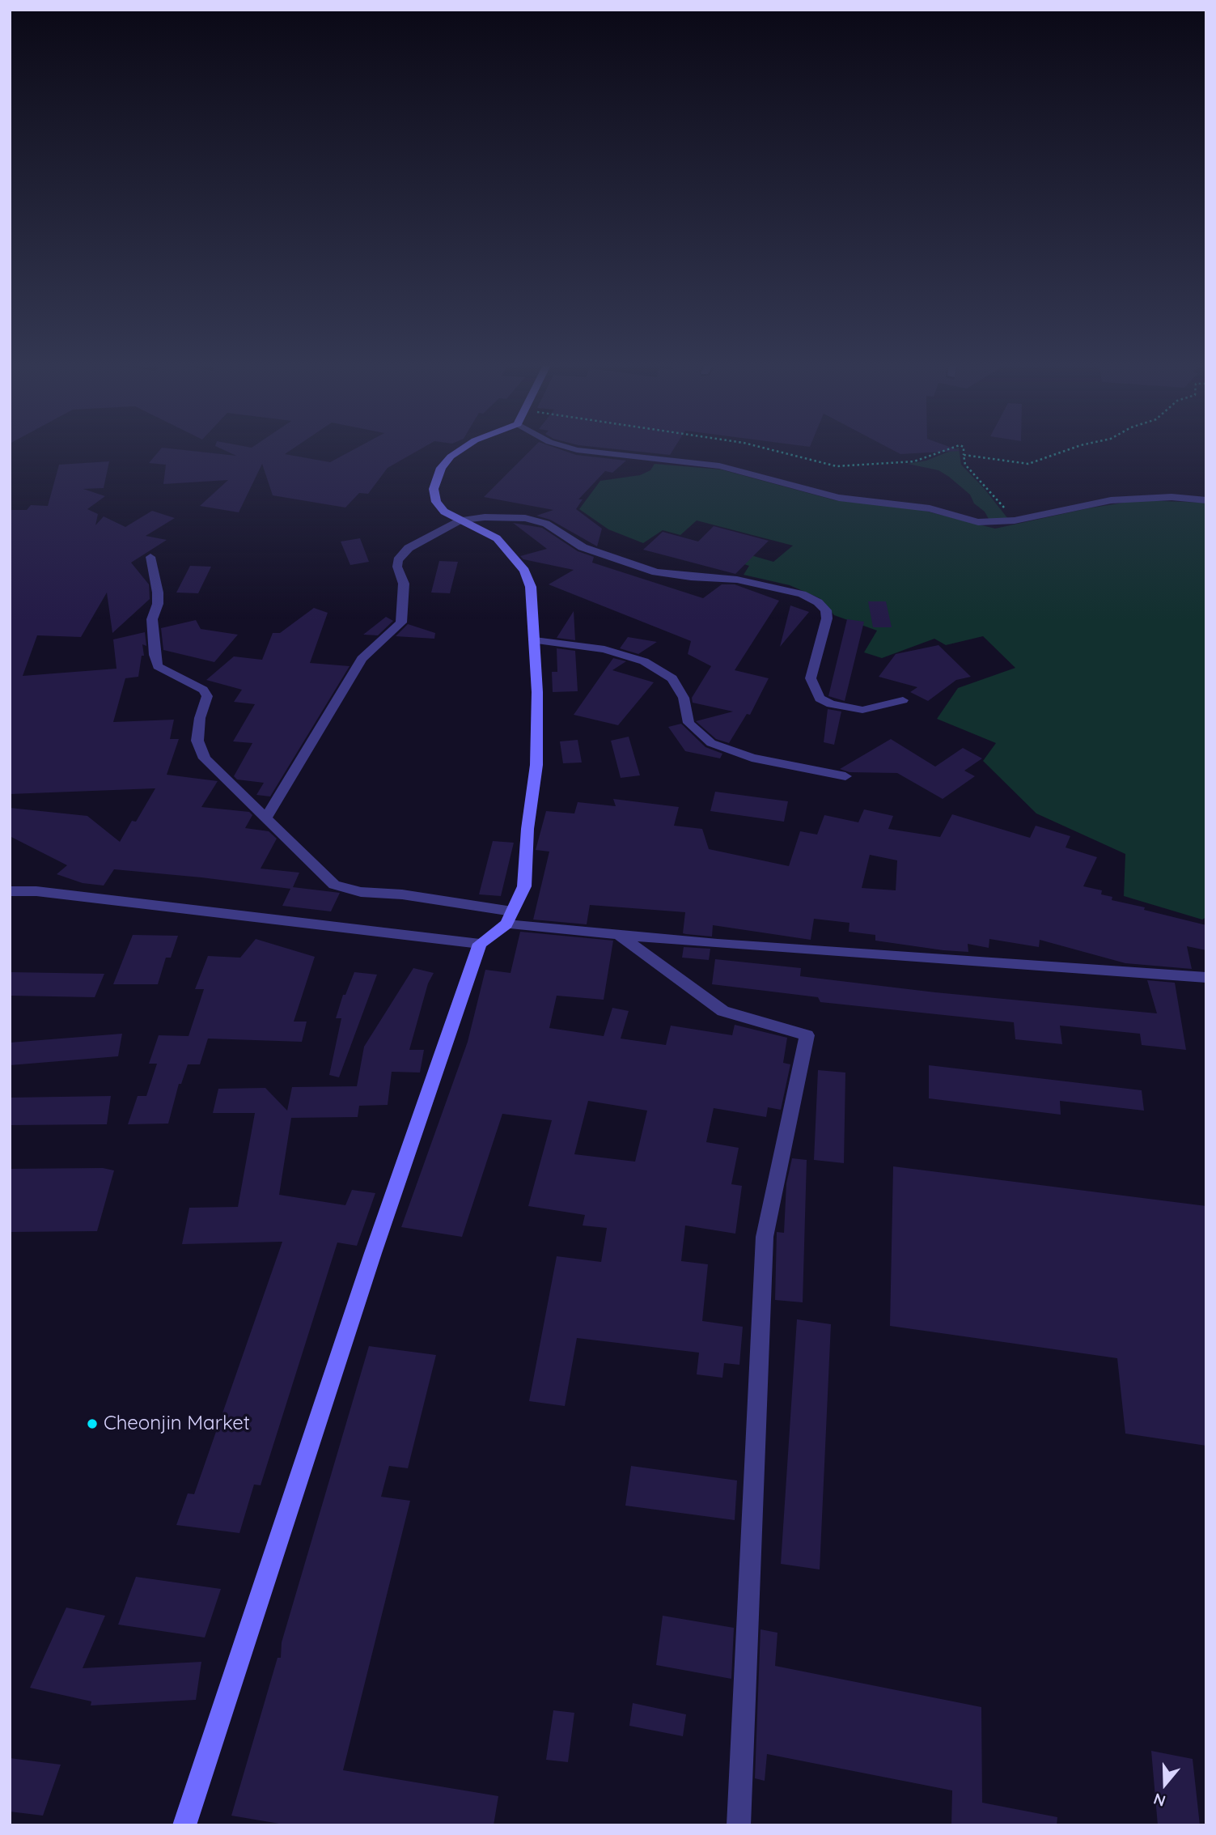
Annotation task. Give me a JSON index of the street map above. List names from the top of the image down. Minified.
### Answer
{"places":["Cheonjin Market"],"north":"bottom"}
